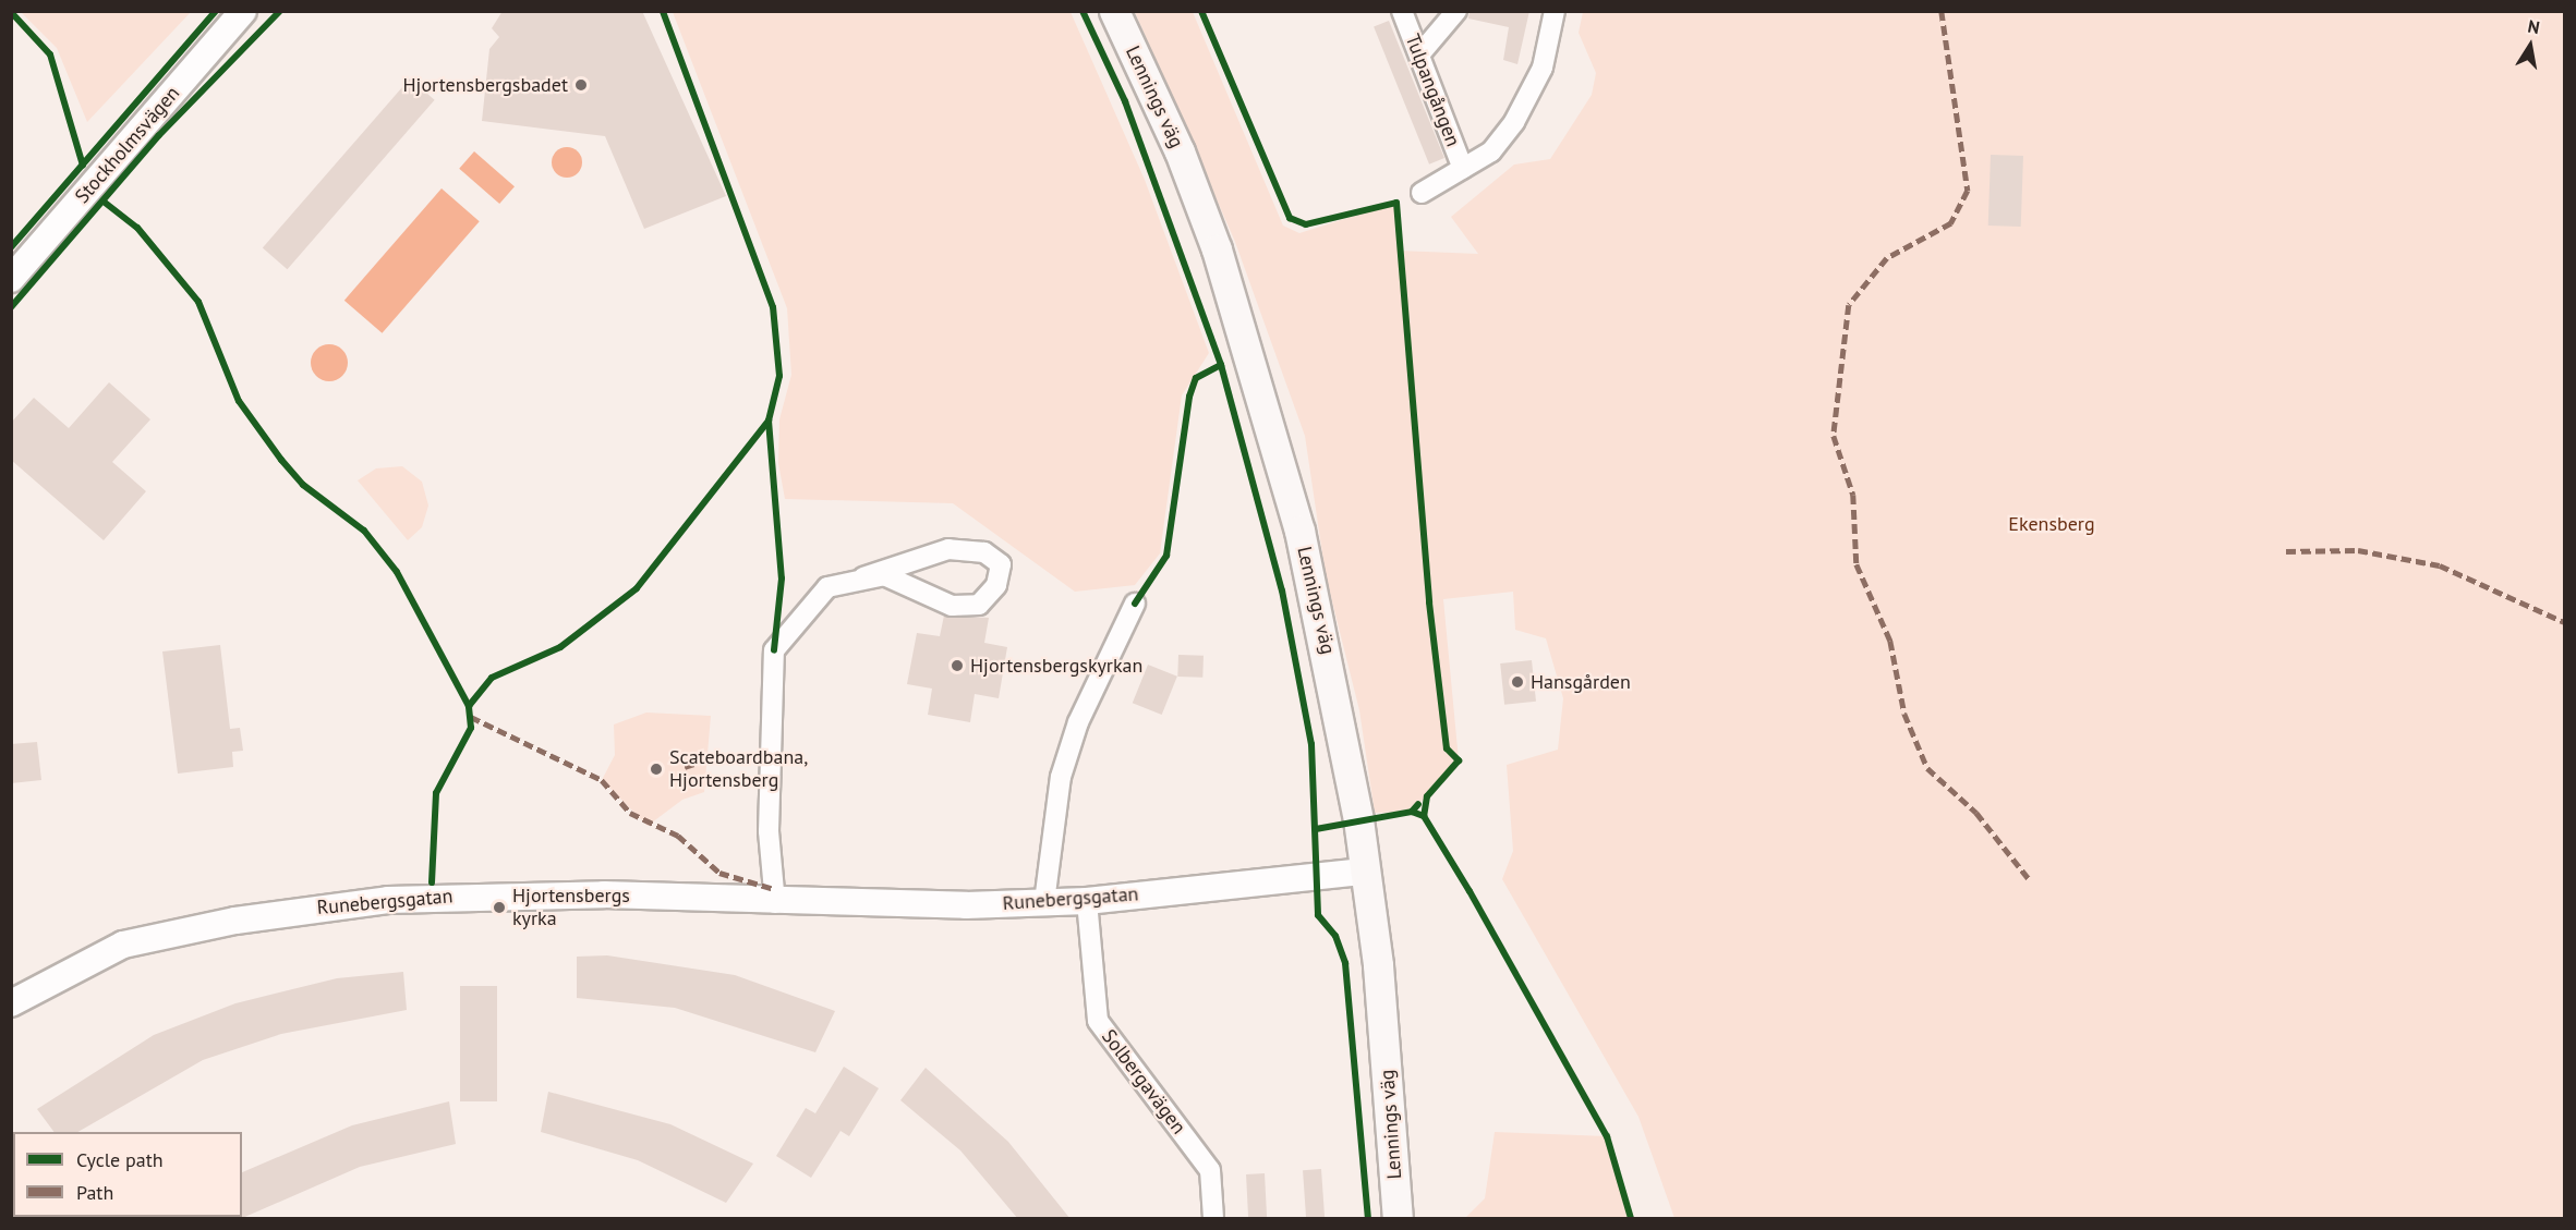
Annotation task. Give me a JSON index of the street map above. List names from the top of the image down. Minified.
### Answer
{"streets":{"main road":["Lennings väg"],"street":["Tulpangången","Stockholmsvägen","Runebergsgatan","Solbergavägen"]},"crossings":[["Lennings väg","Runebergsgatan"],["Runebergsgatan","Solbergavägen"]],"parks":["Ekensberg"],"places":["Hjortensbergsbadet","Hjortensbergskyrkan","Hansgården","Scateboardbana, Hjortensberg","Hjortensbergs kyrka"],"legend":["Cycle path","Path"],"north":"top"}
